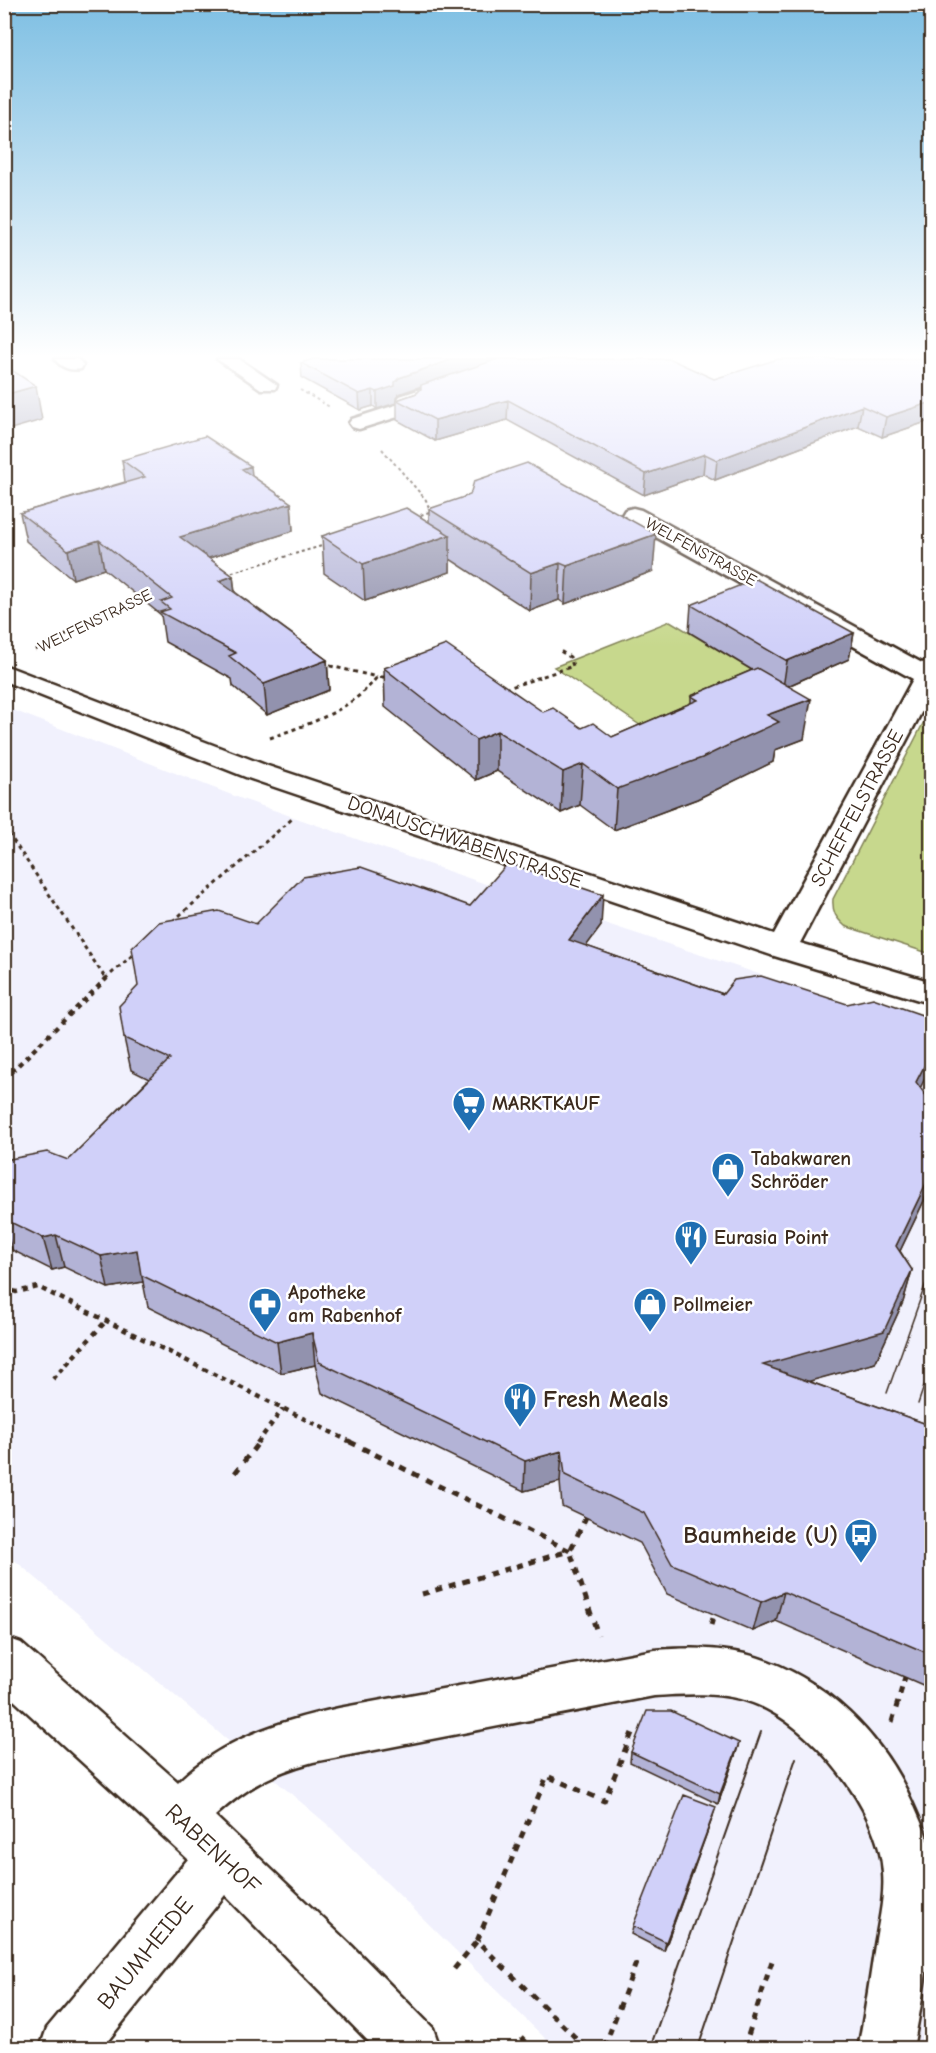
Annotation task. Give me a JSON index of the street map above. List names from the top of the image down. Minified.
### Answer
{"streets":{"street":["WELFENSTRASSE","SCHEFFELSTRASSE","DONAUSCHWABENSTRASSE","RABENHOF","BAUMHEIDE"]},"crossings":[["WELFENSTRASSE","SCHEFFELSTRASSE"],["WELFENSTRASSE","DONAUSCHWABENSTRASSE"],["SCHEFFELSTRASSE","DONAUSCHWABENSTRASSE"],["RABENHOF","BAUMHEIDE"]],"places":{"supermarket":["MARKTKAUF"],"shop":["Tabakwaren Schröder","Pollmeier"],"restaurant":["Eurasia Point","Fresh Meals"],"pharmacy":["Apotheke am Rabenhof"],"bus stop":["Baumheide (U)"]}}
